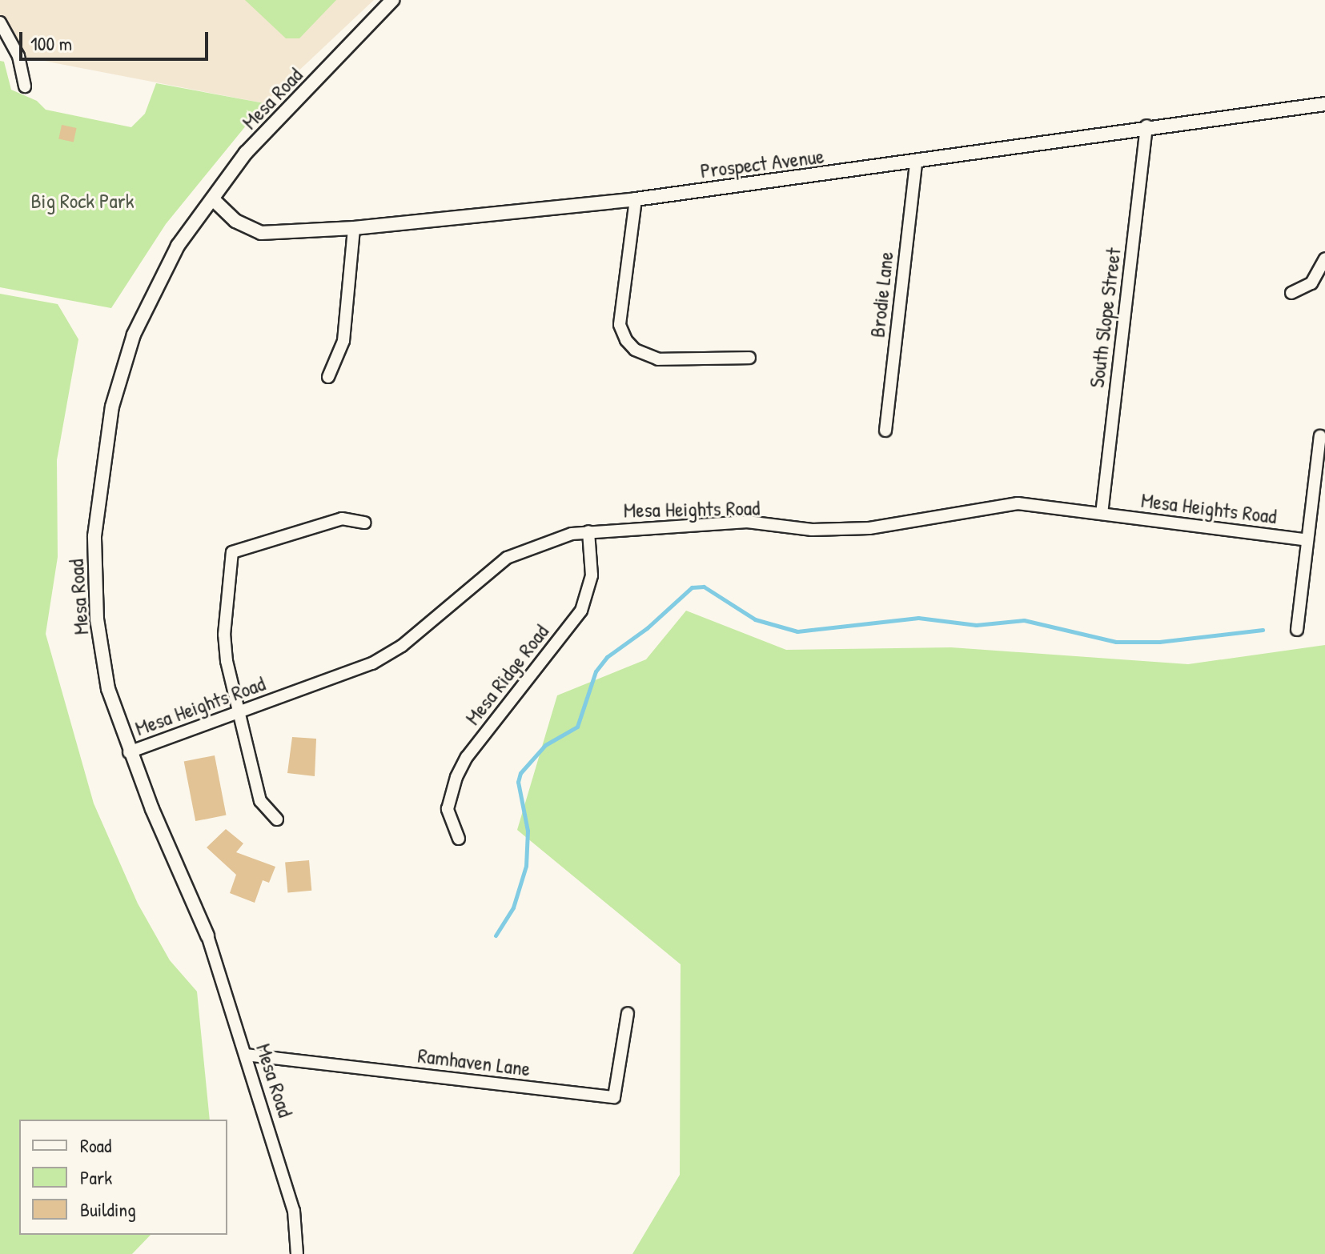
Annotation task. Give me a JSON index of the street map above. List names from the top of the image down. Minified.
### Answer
{"streets":{"street":["Mesa Road","Prospect Avenue","Brodie Lane","South Slope Street","Mesa Heights Road","Mesa Ridge Road","Ramhaven Lane"]},"crossings":[["Mesa Road","Prospect Avenue"],["Mesa Road","Mesa Heights Road"],["Mesa Road","Ramhaven Lane"],["Prospect Avenue","Brodie Lane"],["Prospect Avenue","South Slope Street"],["South Slope Street","Mesa Heights Road"],["Mesa Heights Road","Mesa Ridge Road"]],"parks":["Big Rock Park"],"legend":["Road","Park","Building"],"scale_bar":"100 m"}
